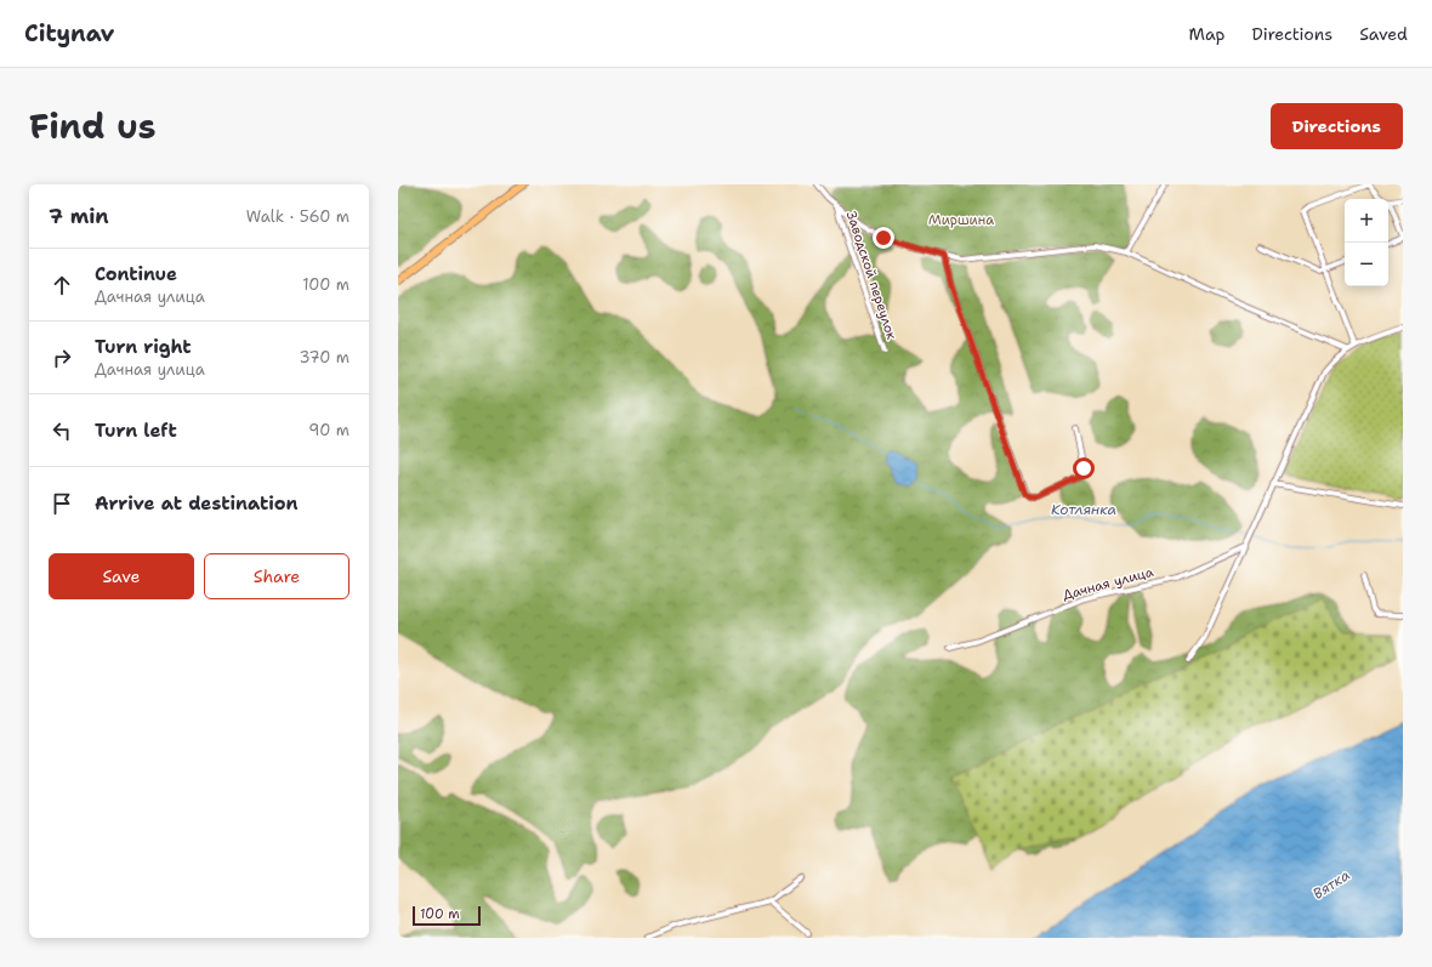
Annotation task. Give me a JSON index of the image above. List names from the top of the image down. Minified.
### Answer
{"streets":{"street":["Заводской переулок","Дачная улица"]},"water":["Котлянка","Вятка"],"parks":["Миршина"],"scale_bar":"100 m","page":{"header":"Citynav","nav":["Map","Directions","Saved"],"title":"Find us","buttons":["Directions",["Save","Share"]],"heading":["7 min","Walk · 560 m"],"map_buttons":["+","−"],"list":[["Continue","Дачная улица","100 m"],["Turn right","Дачная улица","370 m"],["Turn left","90 m"],"Arrive at destination"],"scale":"100 m"}}
